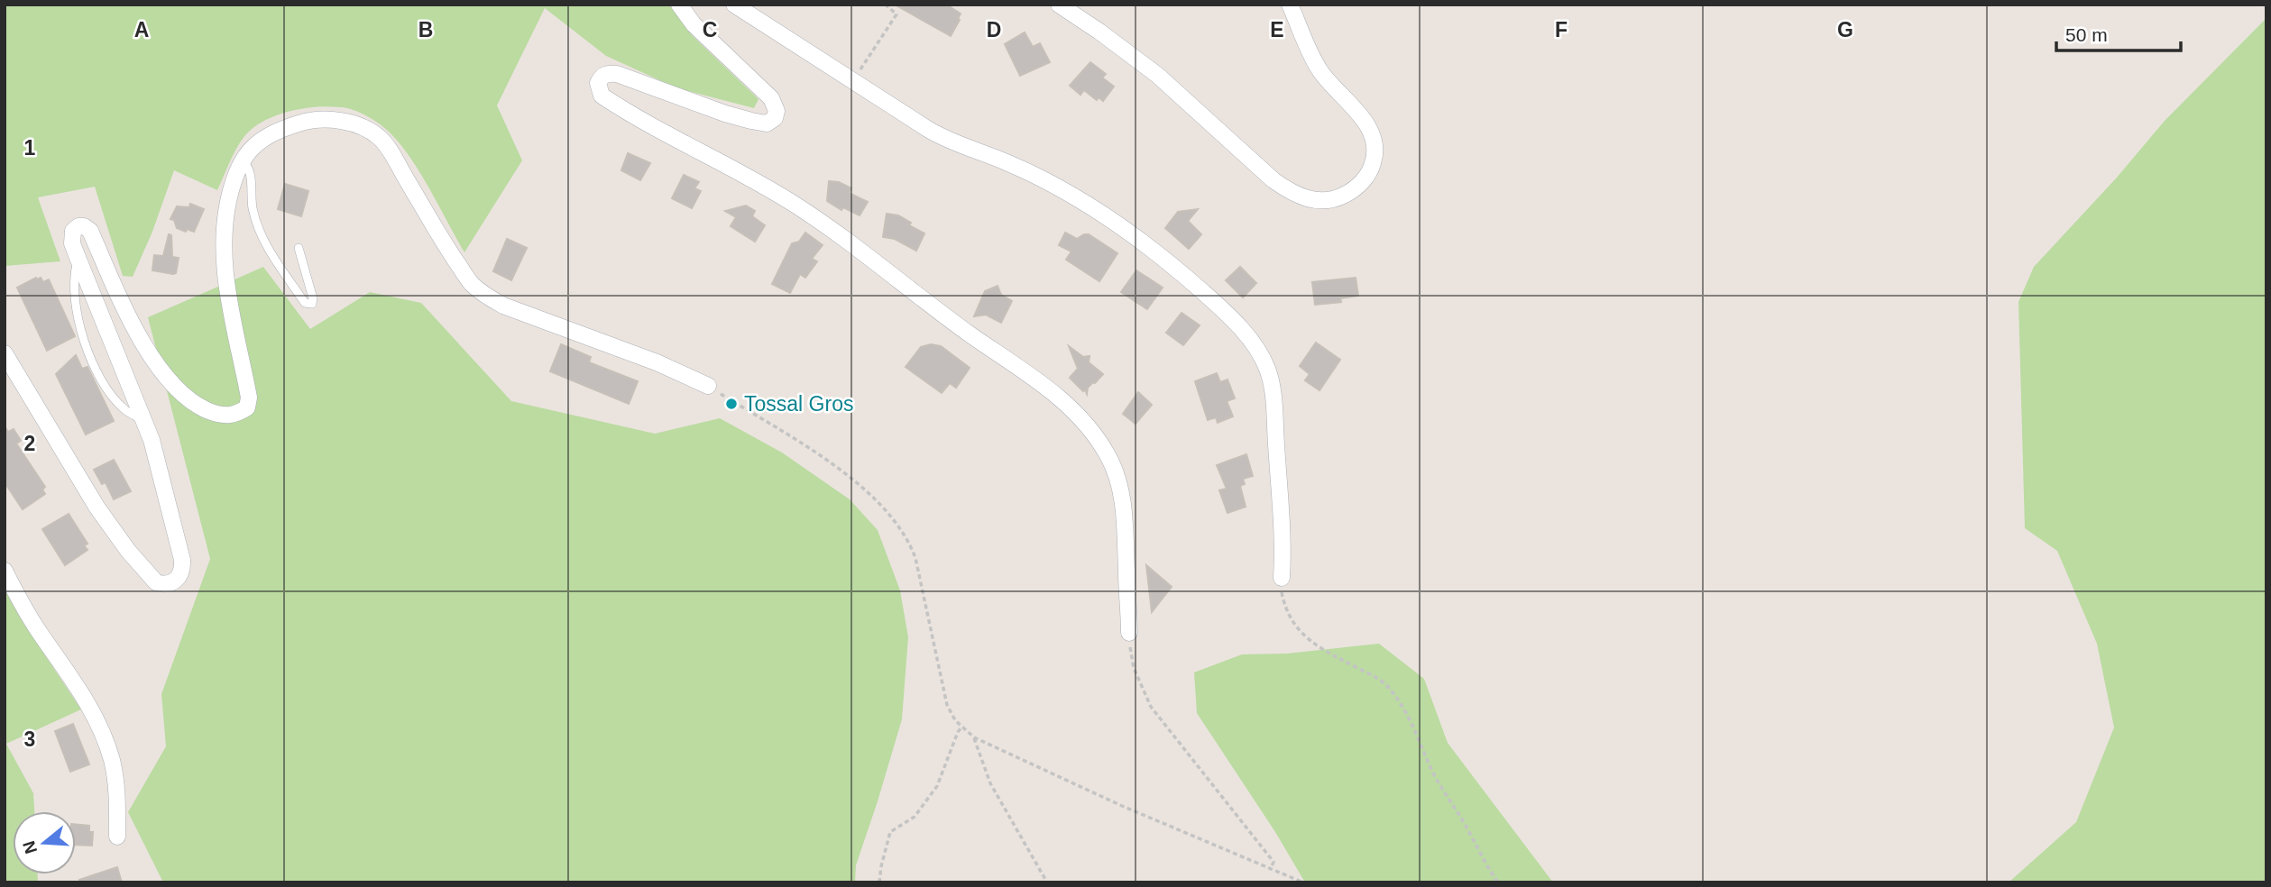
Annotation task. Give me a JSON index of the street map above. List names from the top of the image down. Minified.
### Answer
{"places":["Tossal Gros"],"scale_bar":"50 m","north":"left","grid":{"columns":["A","B","C","D","E","F","G"],"rows":["1","2","3"]}}
